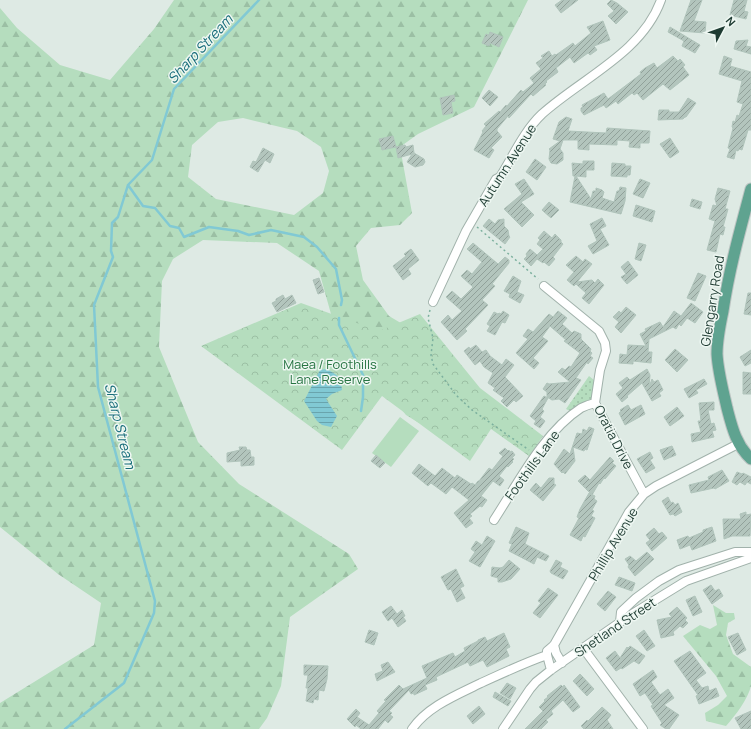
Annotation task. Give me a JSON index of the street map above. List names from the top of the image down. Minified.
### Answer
{"streets":{"main road":["Glengarry Road"],"street":["Autumn Avenue","Oratia Drive","Foothills Lane","Phillip Avenue","Shetland Street"]},"crossings":[["Glengarry Road","Phillip Avenue"],["Oratia Drive","Foothills Lane"],["Oratia Drive","Phillip Avenue"]],"water":["Sharp Stream"],"parks":["Maea / Foothills Lane Reserve"],"north":"top right"}
